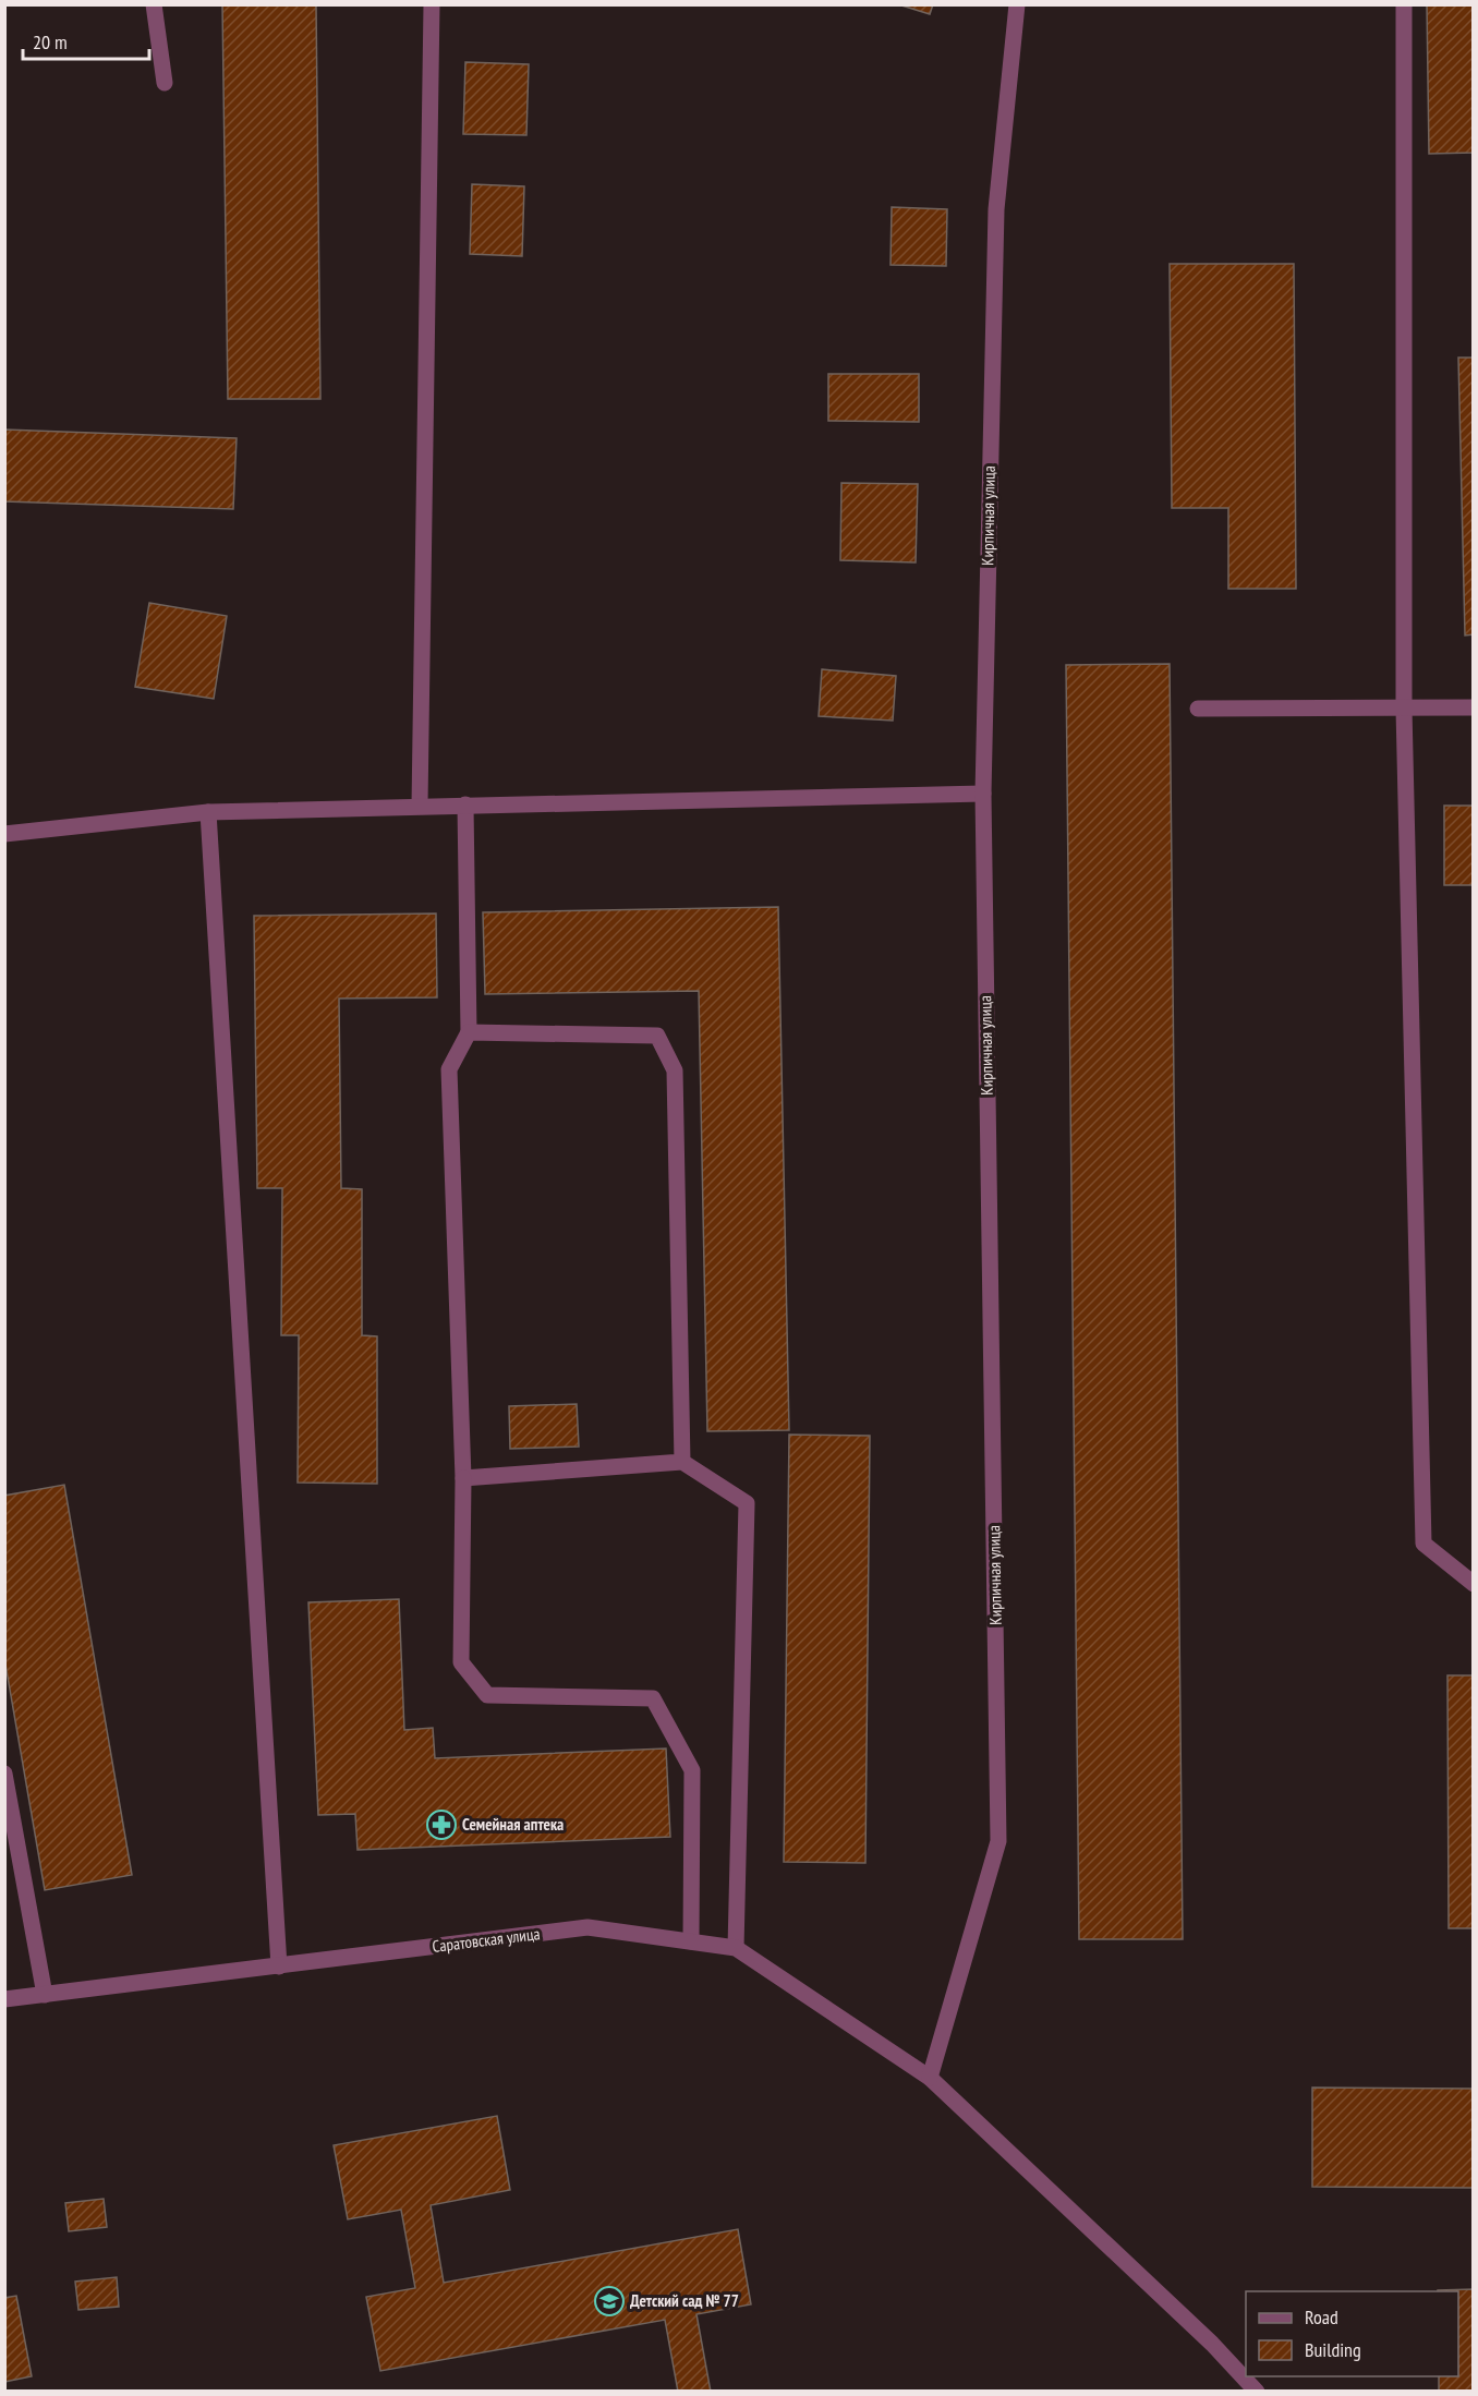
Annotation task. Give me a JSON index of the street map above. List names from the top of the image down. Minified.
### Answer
{"streets":{"street":["Кирпичная улица","Саратовская улица"]},"crossings":[["Кирпичная улица","Саратовская улица"]],"places":{"pharmacy":["Семейная аптека"],"school or university":["Детский сад № 77"]},"legend":["Road","Building"],"scale_bar":"20 m"}
